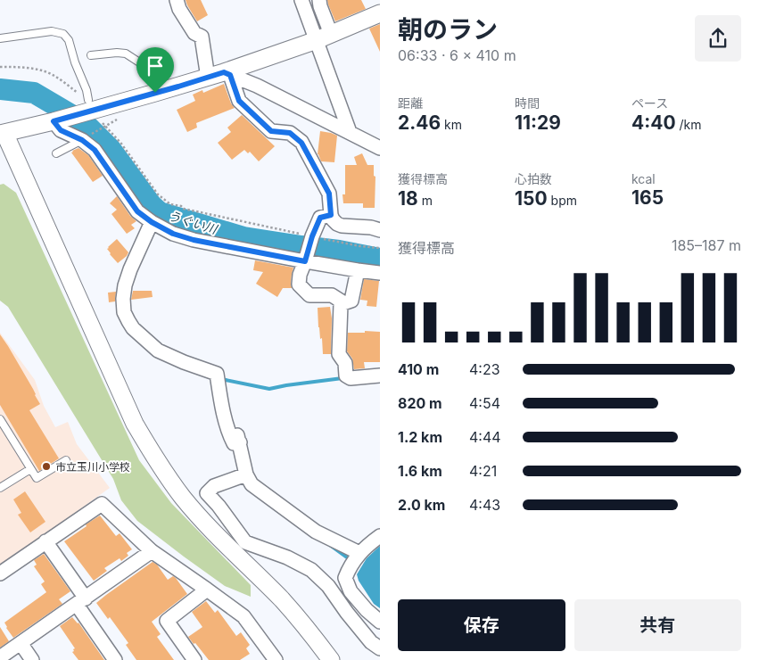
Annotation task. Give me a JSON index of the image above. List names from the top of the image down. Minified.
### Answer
{"water":["うぐい川"],"places":["市立玉川小学校"],"page":{"heading":["朝のラン","06:33 · 6 × 410 m"],"stats":[["距離","2.46 km"],["時間","11:29"],["ペース","4:40 /km"],["獲得標高","18 m"],["心拍数","150 bpm"],["kcal","165"]],"chart":["獲得標高","185–187 m"],"list":[{"name":"410 m","note":"4:23"},{"name":"820 m","note":"4:54"},{"name":"1.2 km","note":"4:44"},{"name":"1.6 km","note":"4:21"},{"name":"2.0 km","note":"4:43"}],"buttons":["保存","共有"]}}
